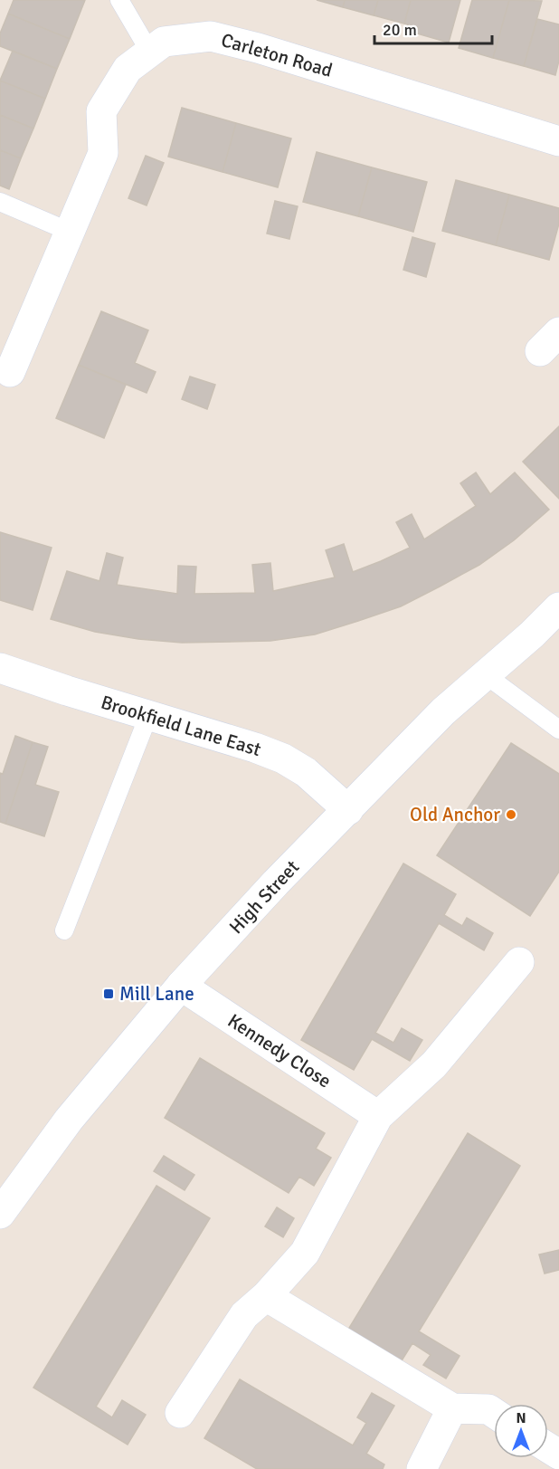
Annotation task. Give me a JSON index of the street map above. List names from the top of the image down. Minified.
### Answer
{"streets":{"street":["Carleton Road","Brookfield Lane East","High Street","Kennedy Close"]},"crossings":[["Brookfield Lane East","High Street"],["High Street","Kennedy Close"]],"places":{"other":["Old Anchor"],"transit":["Mill Lane"]},"scale_bar":"20 m","north":"top"}
